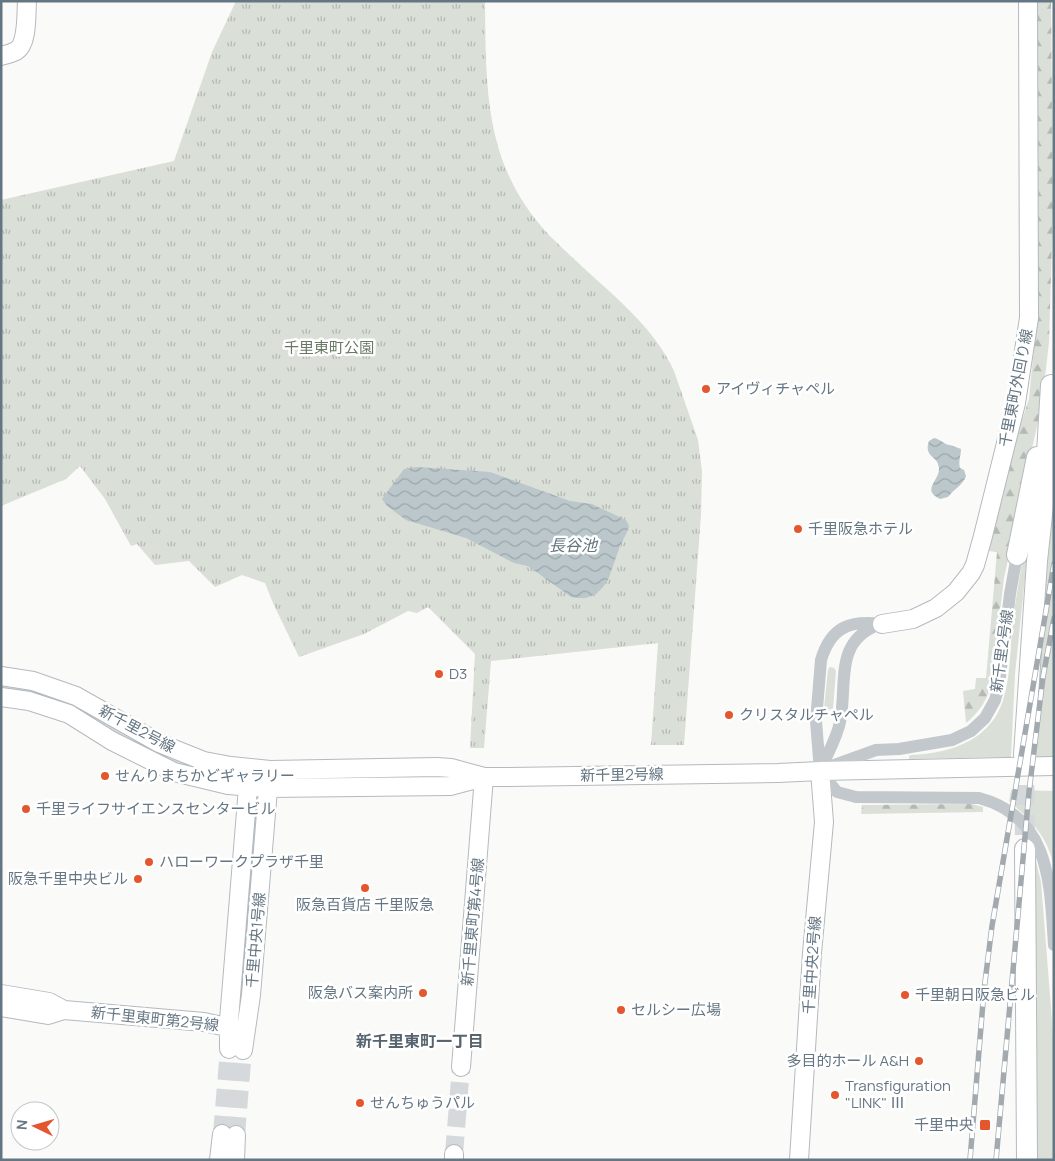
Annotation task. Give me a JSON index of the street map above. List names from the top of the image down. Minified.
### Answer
{"streets":{"street":["千里東町外回り線","新千里2号線","新千里東町第4号線","千里中央1号線","千里中央2号線","新千里東町第2号線"]},"crossings":[["千里東町外回り線","新千里2号線"],["千里東町外回り線","千里中央2号線"],["新千里2号線","新千里東町第4号線"],["新千里2号線","千里中央1号線"],["新千里2号線","千里中央2号線"],["千里中央1号線","新千里東町第2号線"]],"districts":["新千里東町一丁目"],"water":["長谷池"],"parks":["千里東町公園"],"places":{"other":["アイヴィチャペル","千里阪急ホテル","D3","クリスタルチャペル","せんりまちかどギャラリー","千里ライフサイエンスセンタービル","ハローワークプラザ千里","阪急千里中央ビル","阪急百貨店 千里阪急","阪急バス案内所","千里朝日阪急ビル","セルシー広場","多目的ホール A&H","Transfiguration \"LINK\" Ⅲ","せんちゅうパル"],"transit":["千里中央"]},"north":"left"}
